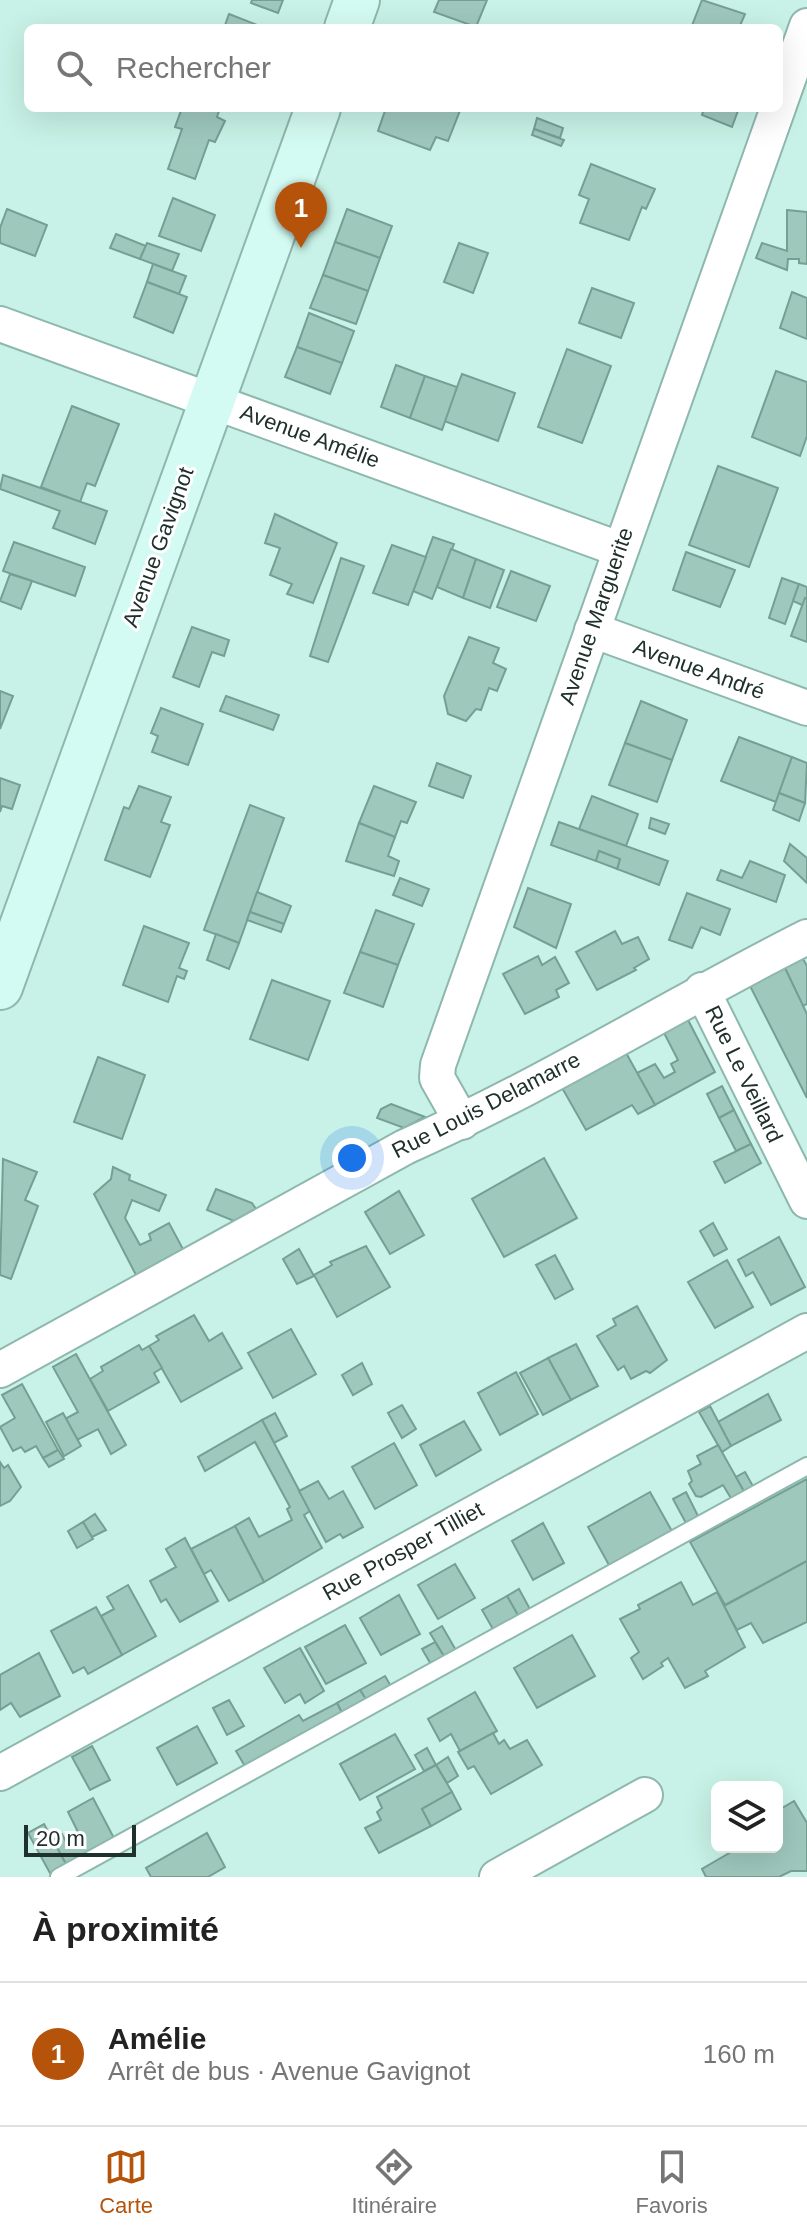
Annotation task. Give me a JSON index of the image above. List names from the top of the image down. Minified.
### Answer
{"streets":{"street":["Avenue Amélie","Avenue Gavignot","Avenue Marguerite","Avenue André","Rue Le Veillard","Rue Louis Delamarre","Rue Prosper Tilliet"]},"crossings":[["Avenue Amélie","Avenue Gavignot"],["Avenue Amélie","Avenue Marguerite"],["Avenue Marguerite","Avenue André"],["Avenue Marguerite","Rue Louis Delamarre"],["Rue Le Veillard","Rue Louis Delamarre"]],"scale_bar":"20 m","page":{"search":"Rechercher","pins":"1","scale":"20 m","heading":"À proximité","list":[{"mark":"1","name":"Amélie","note":"Arrêt de bus · Avenue Gavignot","value":"160 m"}],"nav":["Carte","Itinéraire","Favoris"]}}
